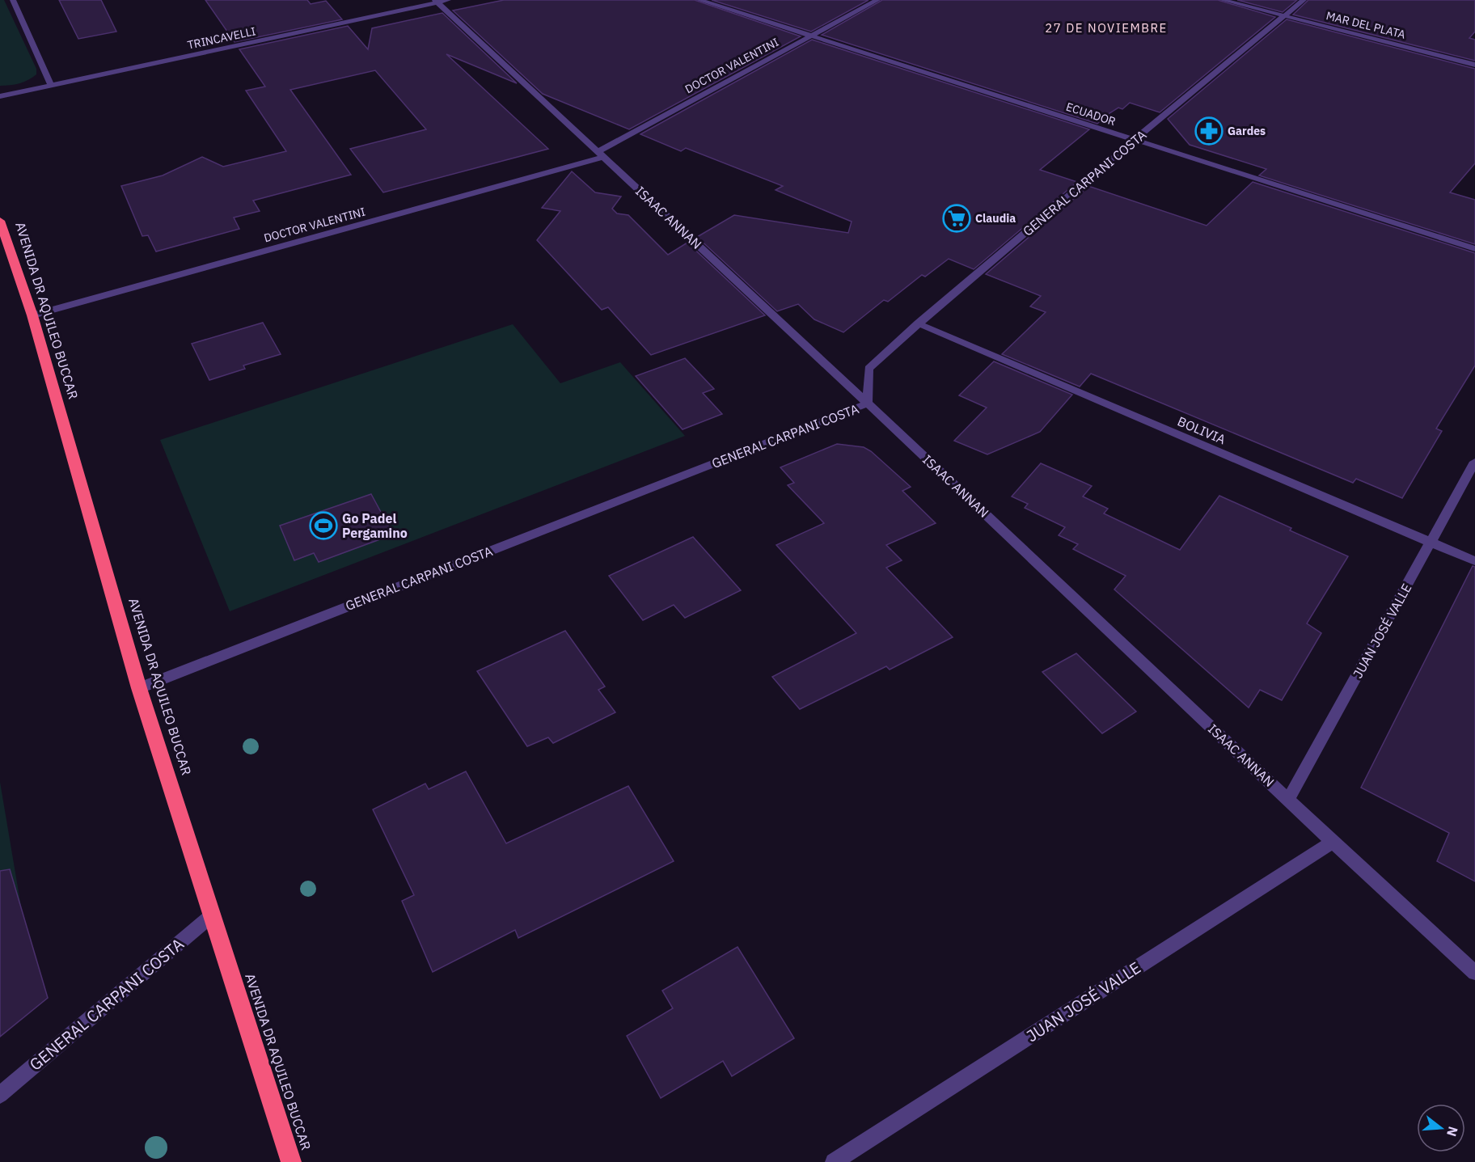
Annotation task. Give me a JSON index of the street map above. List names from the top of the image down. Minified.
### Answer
{"streets":{"highway":["AVENIDA DR AQUILEO BUCCAR"],"street":["MAR DEL PLATA","TRINCAVELLI","DOCTOR VALENTINI","ECUADOR","GENERAL CARPANI COSTA","ISAAC ANNAN","BOLIVIA","JUAN JOSÉ VALLE"]},"crossings":[["MAR DEL PLATA","GENERAL CARPANI COSTA"],["TRINCAVELLI","ISAAC ANNAN"],["DOCTOR VALENTINI","ECUADOR"],["DOCTOR VALENTINI","ISAAC ANNAN"],["DOCTOR VALENTINI","AVENIDA DR AQUILEO BUCCAR"],["ECUADOR","GENERAL CARPANI COSTA"],["GENERAL CARPANI COSTA","ISAAC ANNAN"],["GENERAL CARPANI COSTA","AVENIDA DR AQUILEO BUCCAR"],["GENERAL CARPANI COSTA","BOLIVIA"],["ISAAC ANNAN","JUAN JOSÉ VALLE"],["BOLIVIA","JUAN JOSÉ VALLE"]],"districts":["27 DE NOVIEMBRE"],"places":{"pharmacy":["Gardes"],"supermarket":["Claudia"],"sports":["Go Padel Pergamino"]},"north":"right"}
